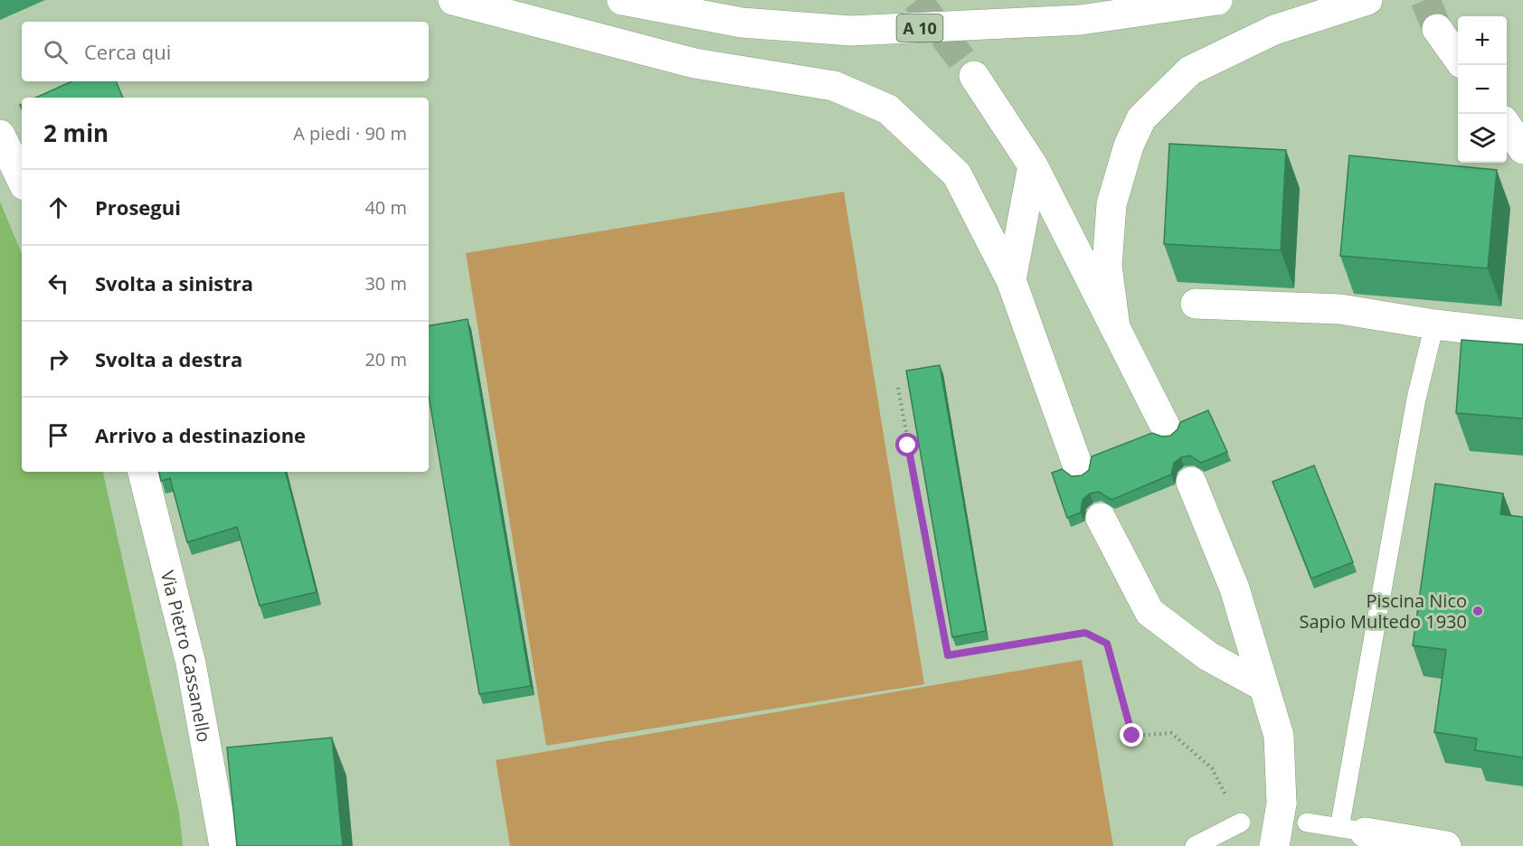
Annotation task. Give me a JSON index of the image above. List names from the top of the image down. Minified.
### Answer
{"streets":{"main road":["A 10","Via Pietro Cassanello"]},"places":["Piscina Nico Sapio Multedo 1930"],"page":{"map_buttons":["+","−"],"search":"Cerca qui","heading":["2 min","A piedi · 90 m"],"list":[["Prosegui","40 m"],["Svolta a sinistra","30 m"],["Svolta a destra","20 m"],"Arrivo a destinazione"]}}
